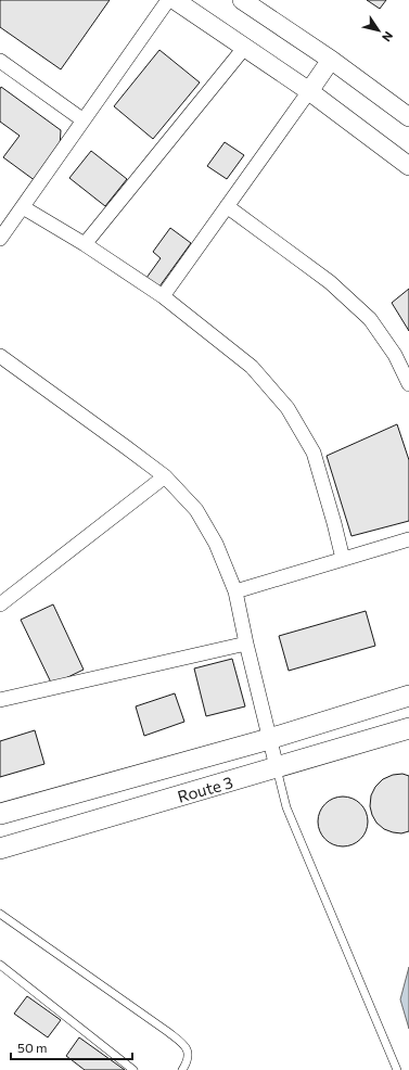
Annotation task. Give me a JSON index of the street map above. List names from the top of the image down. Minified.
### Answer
{"streets":{"main road":["Route 3"]},"scale_bar":"50 m","north":"bottom right"}
